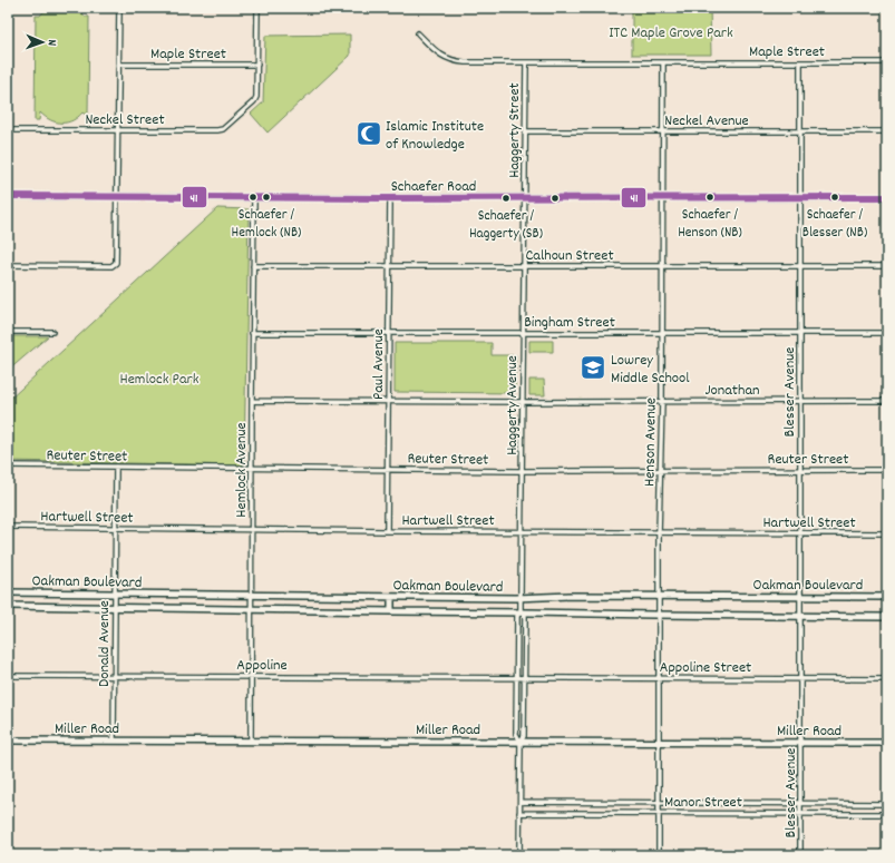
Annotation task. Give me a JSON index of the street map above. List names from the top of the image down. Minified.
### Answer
{"streets":{"street":["Maple Street","Neckel Street","Neckel Avenue","Haggerty Street","Schaefer Road","Calhoun Street","Bingham Street","Paul Avenue","Jonathan","Blesser Avenue","Haggerty Avenue","Henson Avenue","Reuter Street","Hemlock Avenue","Hartwell Street","Oakman Boulevard","Donald Avenue","Appoline","Appoline Street","Miller Road","Manor Street"]},"crossings":[["Maple Street","Neckel Street"],["Maple Street","Haggerty Street"],["Maple Street","Blesser Avenue"],["Maple Street","Henson Avenue"],["Neckel Avenue","Haggerty Street"],["Neckel Avenue","Blesser Avenue"],["Neckel Avenue","Henson Avenue"],["Haggerty Street","Schaefer Road"],["Haggerty Street","Haggerty Avenue"],["Schaefer Road","Paul Avenue"],["Schaefer Road","Blesser Avenue"],["Schaefer Road","Haggerty Avenue"],["Schaefer Road","Henson Avenue"],["Schaefer Road","Hemlock Avenue"],["Calhoun Street","Paul Avenue"],["Calhoun Street","Blesser Avenue"],["Calhoun Street","Haggerty Avenue"],["Calhoun Street","Henson Avenue"],["Calhoun Street","Hemlock Avenue"],["Bingham Street","Paul Avenue"],["Bingham Street","Blesser Avenue"],["Bingham Street","Haggerty Avenue"],["Bingham Street","Henson Avenue"],["Bingham Street","Hemlock Avenue"],["Paul Avenue","Jonathan"],["Paul Avenue","Reuter Street"],["Paul Avenue","Hartwell Street"],["Jonathan","Blesser Avenue"],["Jonathan","Haggerty Avenue"],["Jonathan","Henson Avenue"],["Jonathan","Hemlock Avenue"],["Blesser Avenue","Reuter Street"],["Blesser Avenue","Hartwell Street"],["Blesser Avenue","Oakman Boulevard"],["Blesser Avenue","Appoline Street"],["Blesser Avenue","Miller Road"],["Blesser Avenue","Manor Street"],["Haggerty Avenue","Reuter Street"],["Haggerty Avenue","Hartwell Street"],["Haggerty Avenue","Oakman Boulevard"],["Haggerty Avenue","Appoline"],["Haggerty Avenue","Appoline Street"],["Haggerty Avenue","Miller Road"],["Haggerty Avenue","Manor Street"],["Henson Avenue","Reuter Street"],["Henson Avenue","Hartwell Street"],["Henson Avenue","Oakman Boulevard"],["Henson Avenue","Appoline Street"],["Henson Avenue","Miller Road"],["Henson Avenue","Manor Street"],["Reuter Street","Hemlock Avenue"],["Reuter Street","Donald Avenue"],["Hemlock Avenue","Hartwell Street"],["Hemlock Avenue","Oakman Boulevard"],["Hemlock Avenue","Appoline"],["Hemlock Avenue","Miller Road"],["Hartwell Street","Donald Avenue"],["Oakman Boulevard","Donald Avenue"],["Donald Avenue","Appoline"],["Donald Avenue","Miller Road"],["Appoline","Appoline Street"]],"parks":["ITC Maple Grove Park","Hemlock Park"],"places":{"mosque":["Islamic Institute of Knowledge"],"other":["Schaefer / Hemlock (NB)","Schaefer / Henson (NB)","Schaefer / Blesser (NB)","Schaefer / Haggerty (SB)"],"school or university":["Lowrey Middle School"]},"lines":["transit line 41"],"north":"right"}
